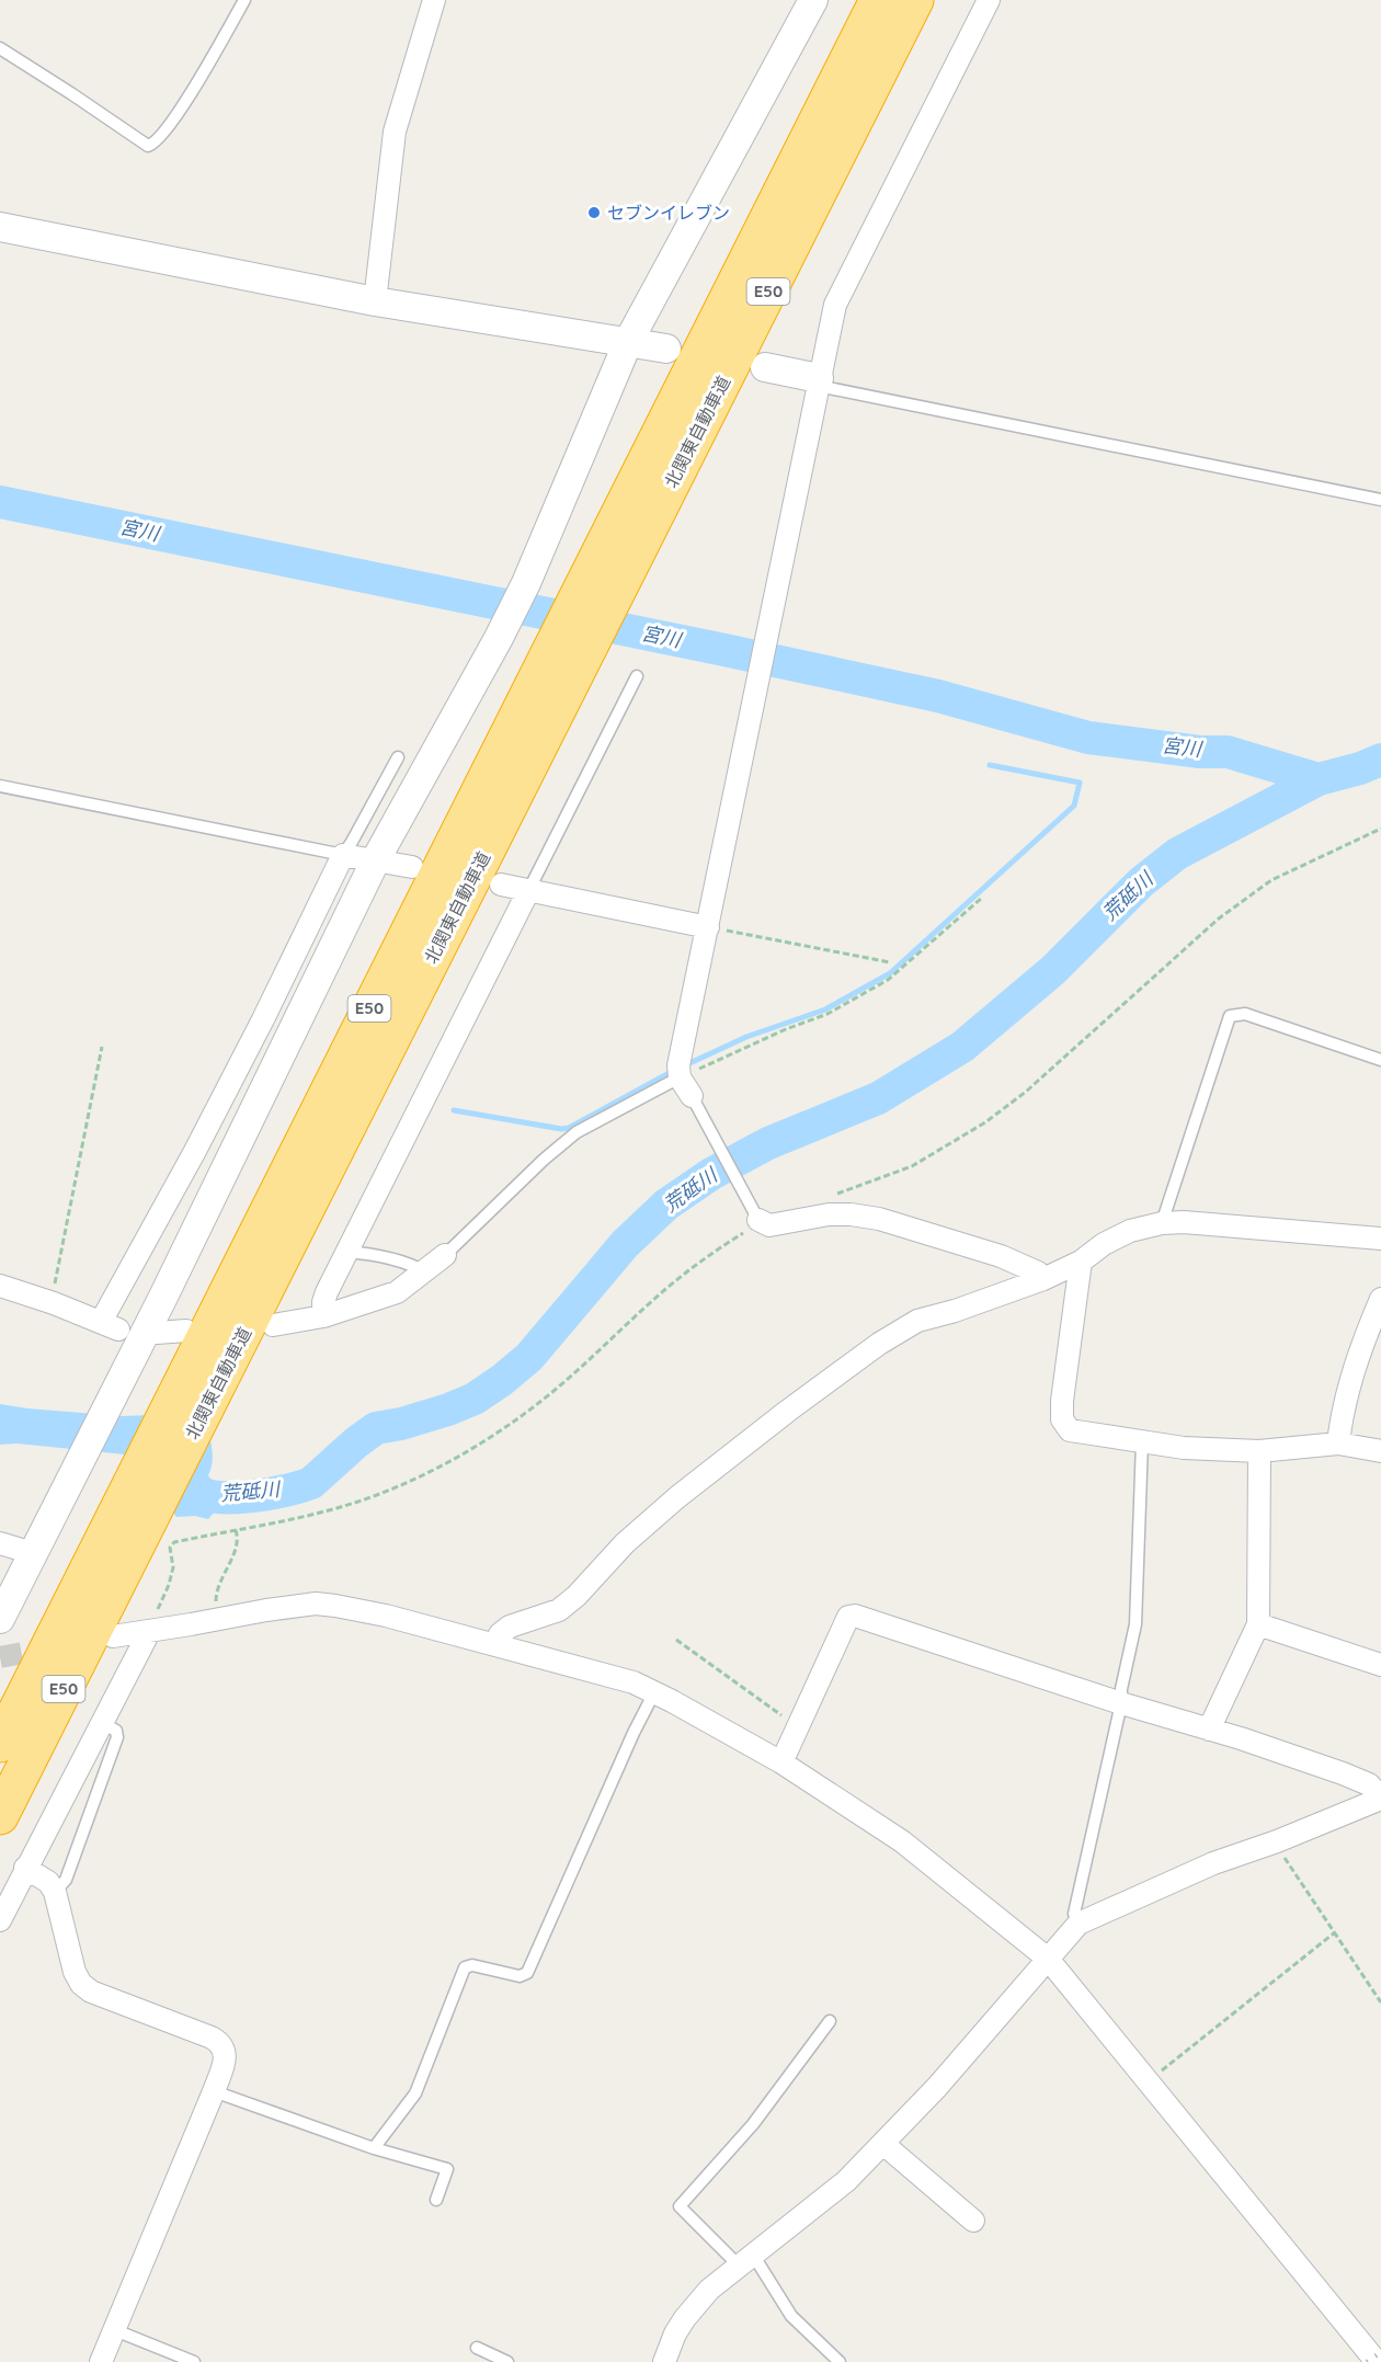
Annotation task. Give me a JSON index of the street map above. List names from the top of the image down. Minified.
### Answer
{"streets":{"highway":["E50","北関東自動車道"]},"water":["宮川","荒砥川"],"places":["セブンイレブン"]}
